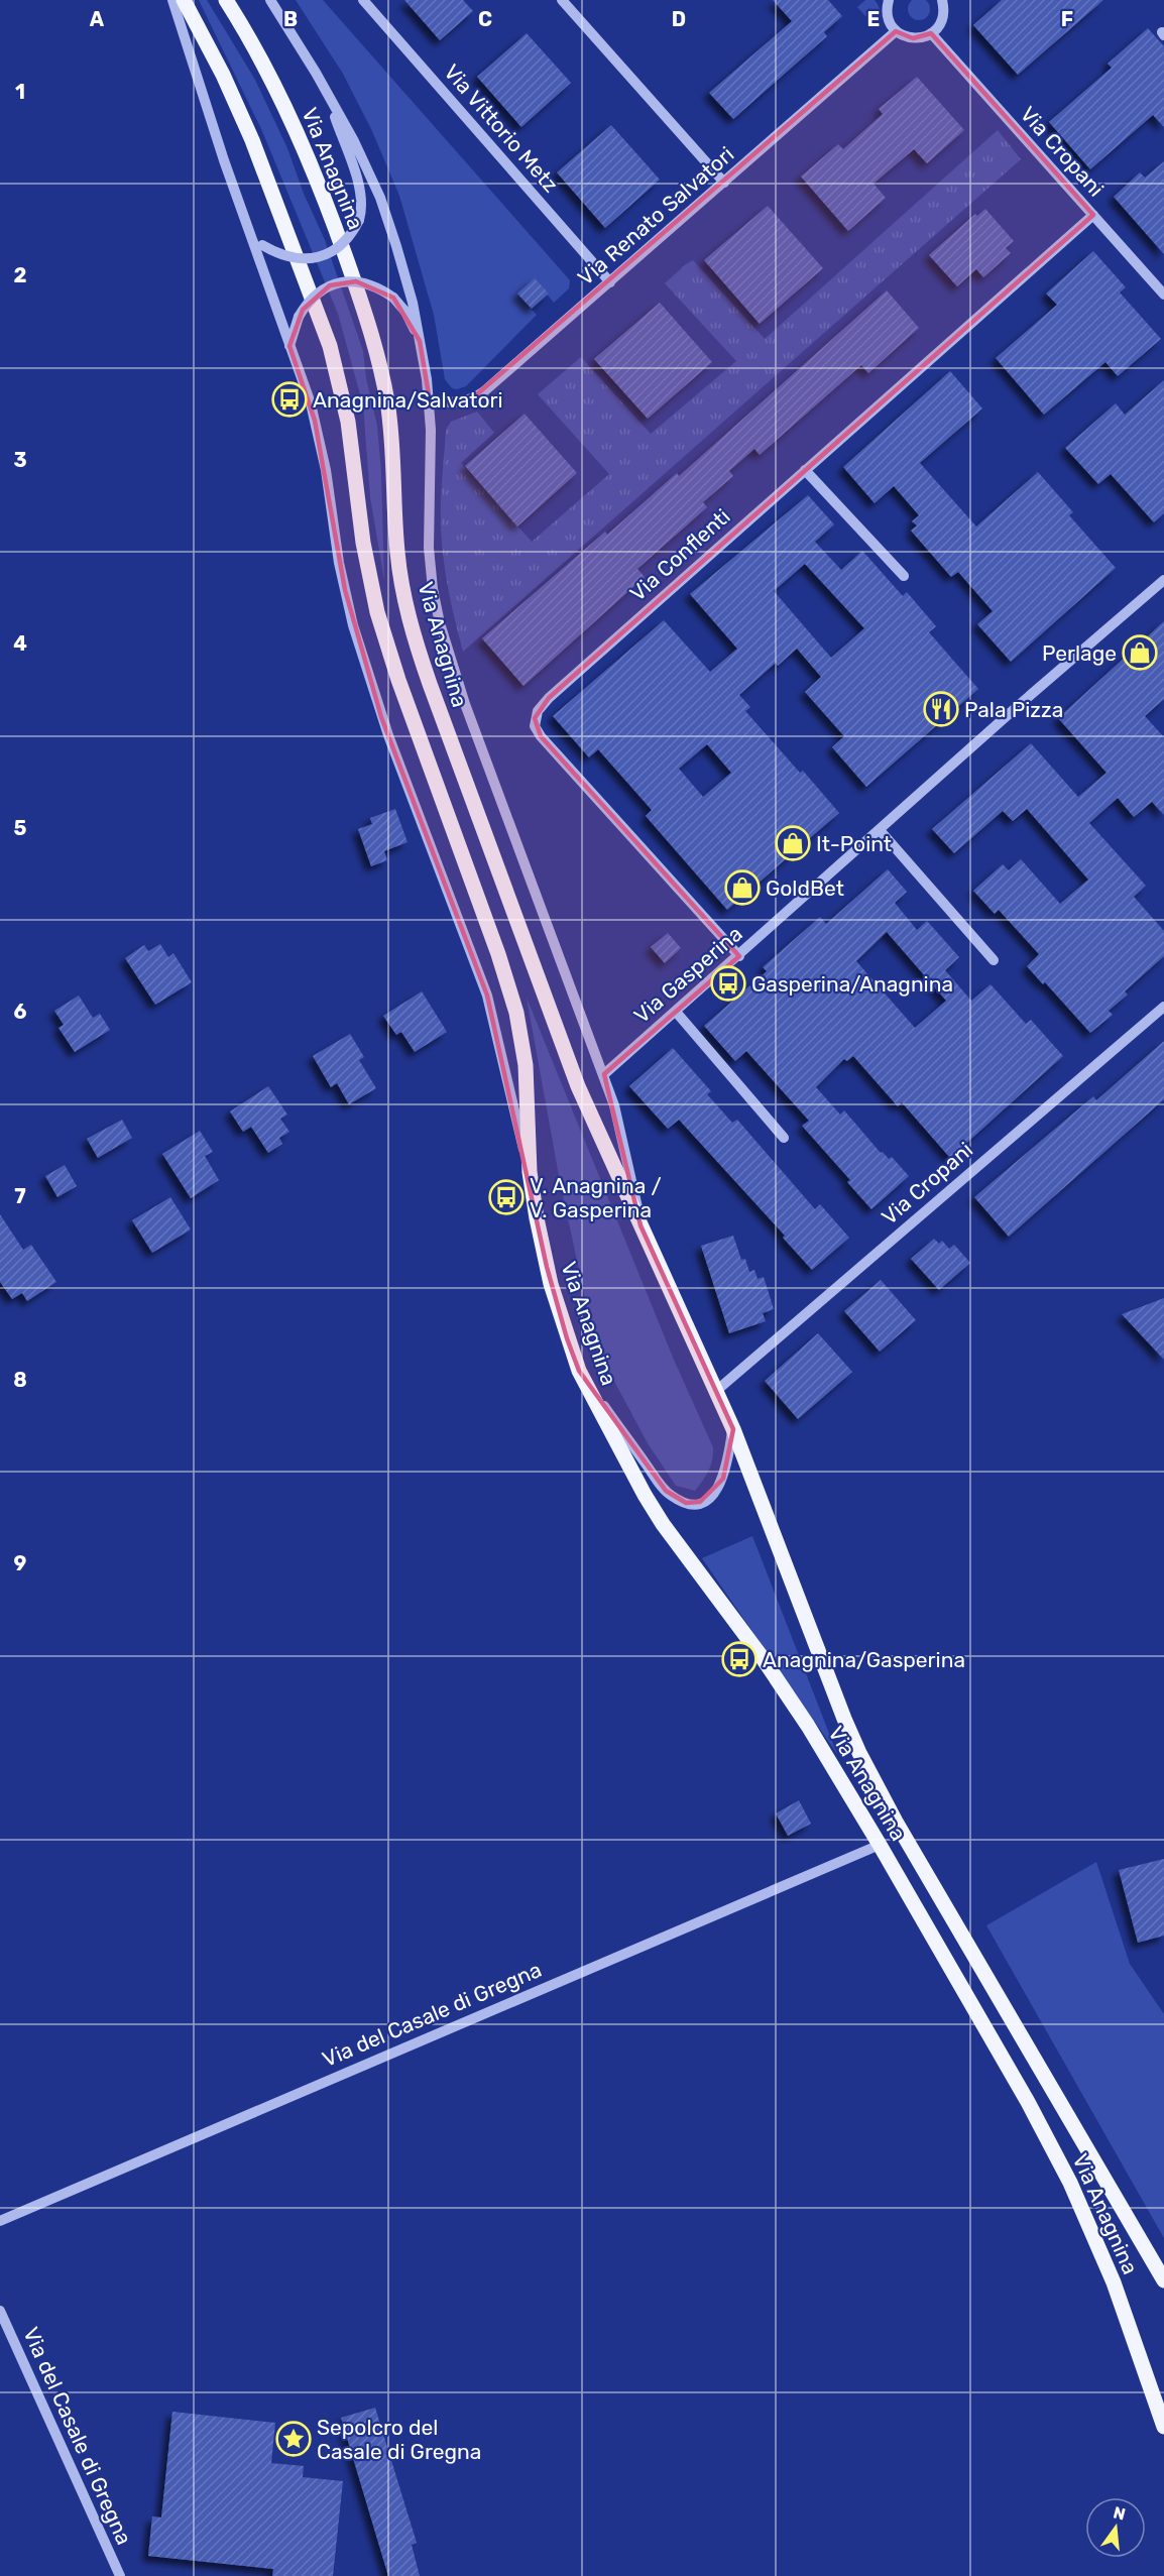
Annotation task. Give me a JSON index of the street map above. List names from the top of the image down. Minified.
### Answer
{"streets":{"main road":["Via Anagnina"],"street":["Via Vittorio Metz","Via Cropani","Via Renato Salvatori","Via Conflenti","Via Gasperina","Via del Casale di Gregna"]},"crossings":[["Via Vittorio Metz","Via Renato Salvatori"],["Via Cropani","Via Anagnina"],["Via Cropani","Via Conflenti"],["Via Anagnina","Via Renato Salvatori"],["Via Anagnina","Via Gasperina"],["Via Anagnina","Via del Casale di Gregna"],["Via Conflenti","Via Gasperina"]],"places":{"bus stop":["Anagnina/Salvatori","Gasperina/Anagnina","V. Anagnina / V. Gasperina","Anagnina/Gasperina"],"shop":["Perlage","It-Point","GoldBet"],"restaurant":["Pala Pizza"],"place":["Sepolcro del Casale di Gregna"]},"north":"top","grid":{"columns":["A","B","C","D","E","F"],"rows":["1","2","3","4","5","6","7","8","9"]}}
